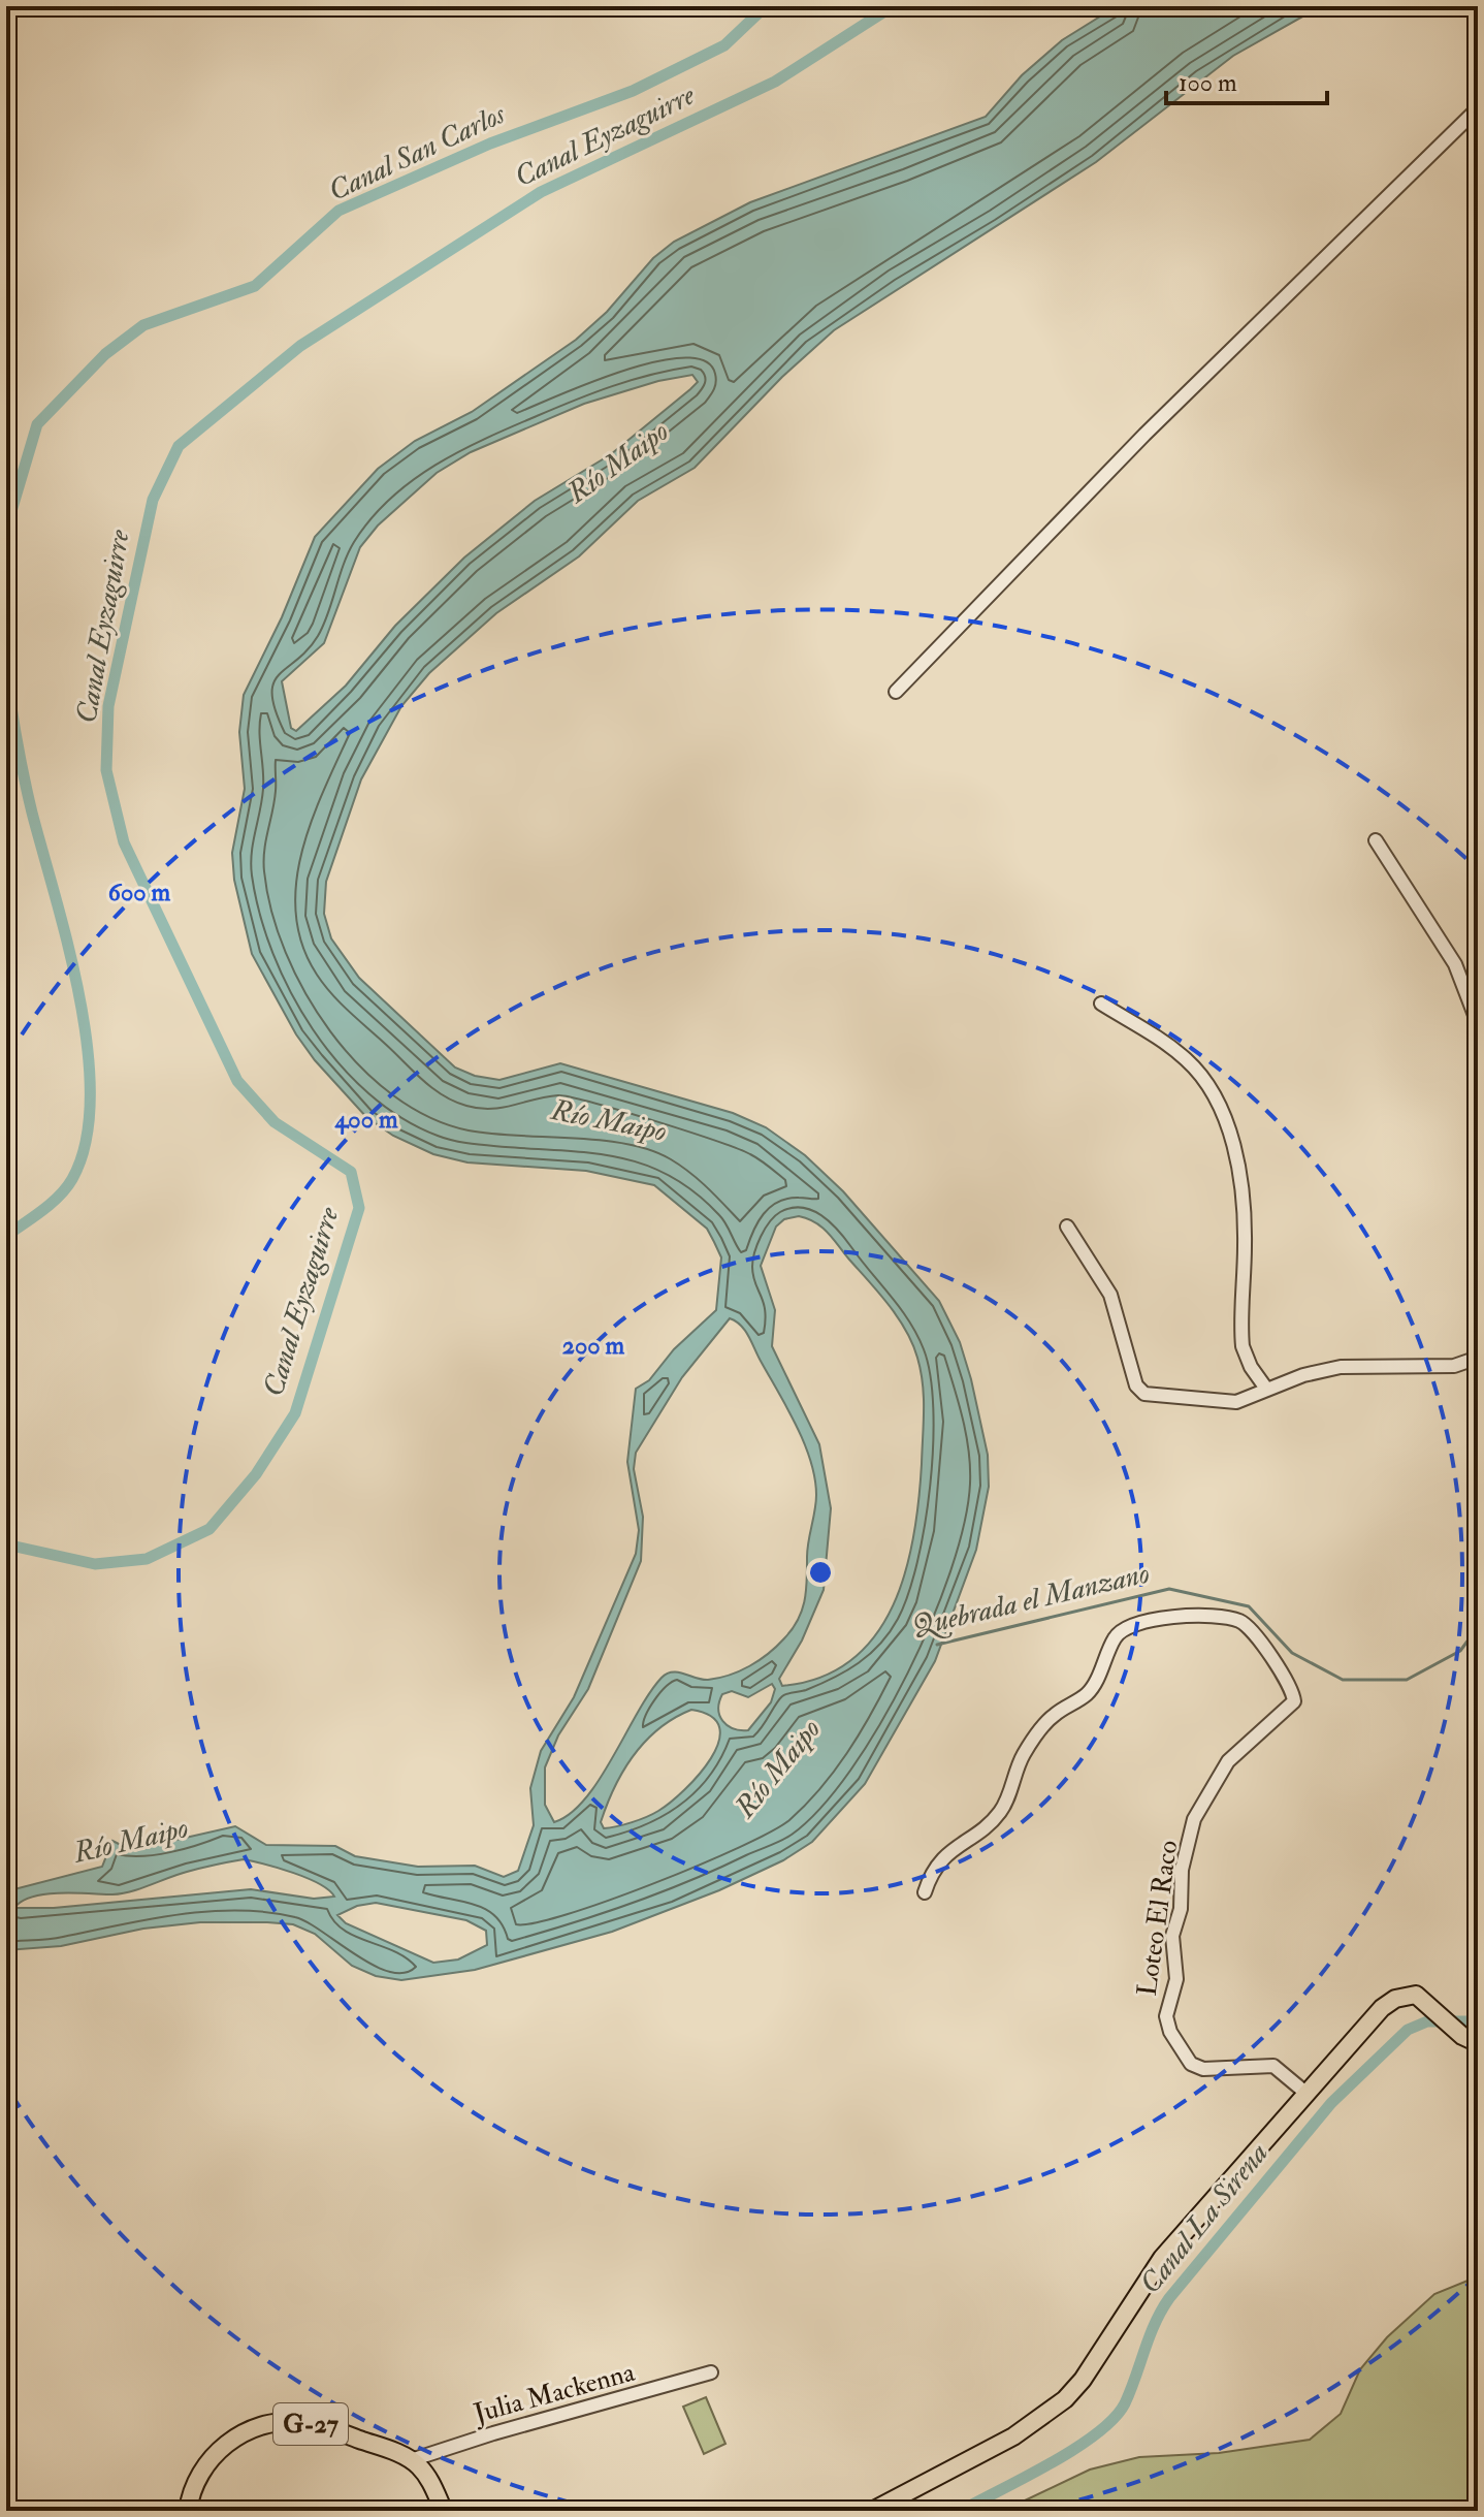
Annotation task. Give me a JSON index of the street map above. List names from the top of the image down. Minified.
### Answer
{"streets":{"main road":["G-27"],"street":["Loteo El Raco","Julia Mackenna"]},"crossings":[["Julia Mackenna","G-27"]],"water":["Canal Eyzaguirre","Canal San Carlos","Río Maipo","Quebrada el Manzano","Canal La Sirena"],"scale_bar":"100 m","rings":["600 m","400 m","200 m"]}
